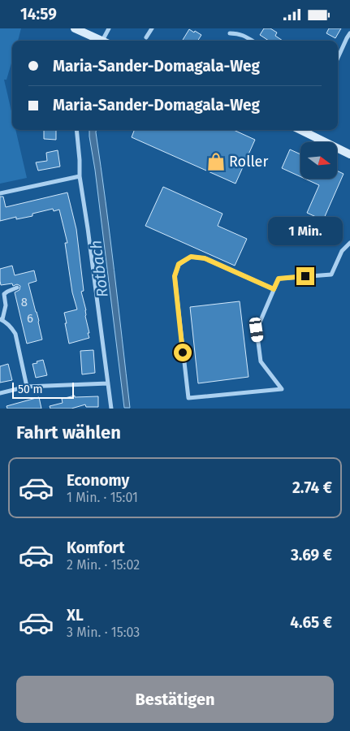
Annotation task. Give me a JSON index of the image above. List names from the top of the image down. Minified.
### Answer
{"water":["Rotbach"],"places":{"shop":["Roller"]},"house_numbers":["8","6"],"scale_bar":"50 m","north":"right","page":{"status":"14:59","banner":["Maria-Sander-Domagala-Weg","Maria-Sander-Domagala-Weg"],"bubble":"1 Min.","scale":"50 m","heading":"Fahrt wählen","list":[{"name":"Economy","note":"1 Min. · 15:01","value":"2.74 €"},{"name":"Komfort","note":"2 Min. · 15:02","value":"3.69 €"},{"name":"XL","note":"3 Min. · 15:03","value":"4.65 €"}],"buttons":"Bestätigen"}}
